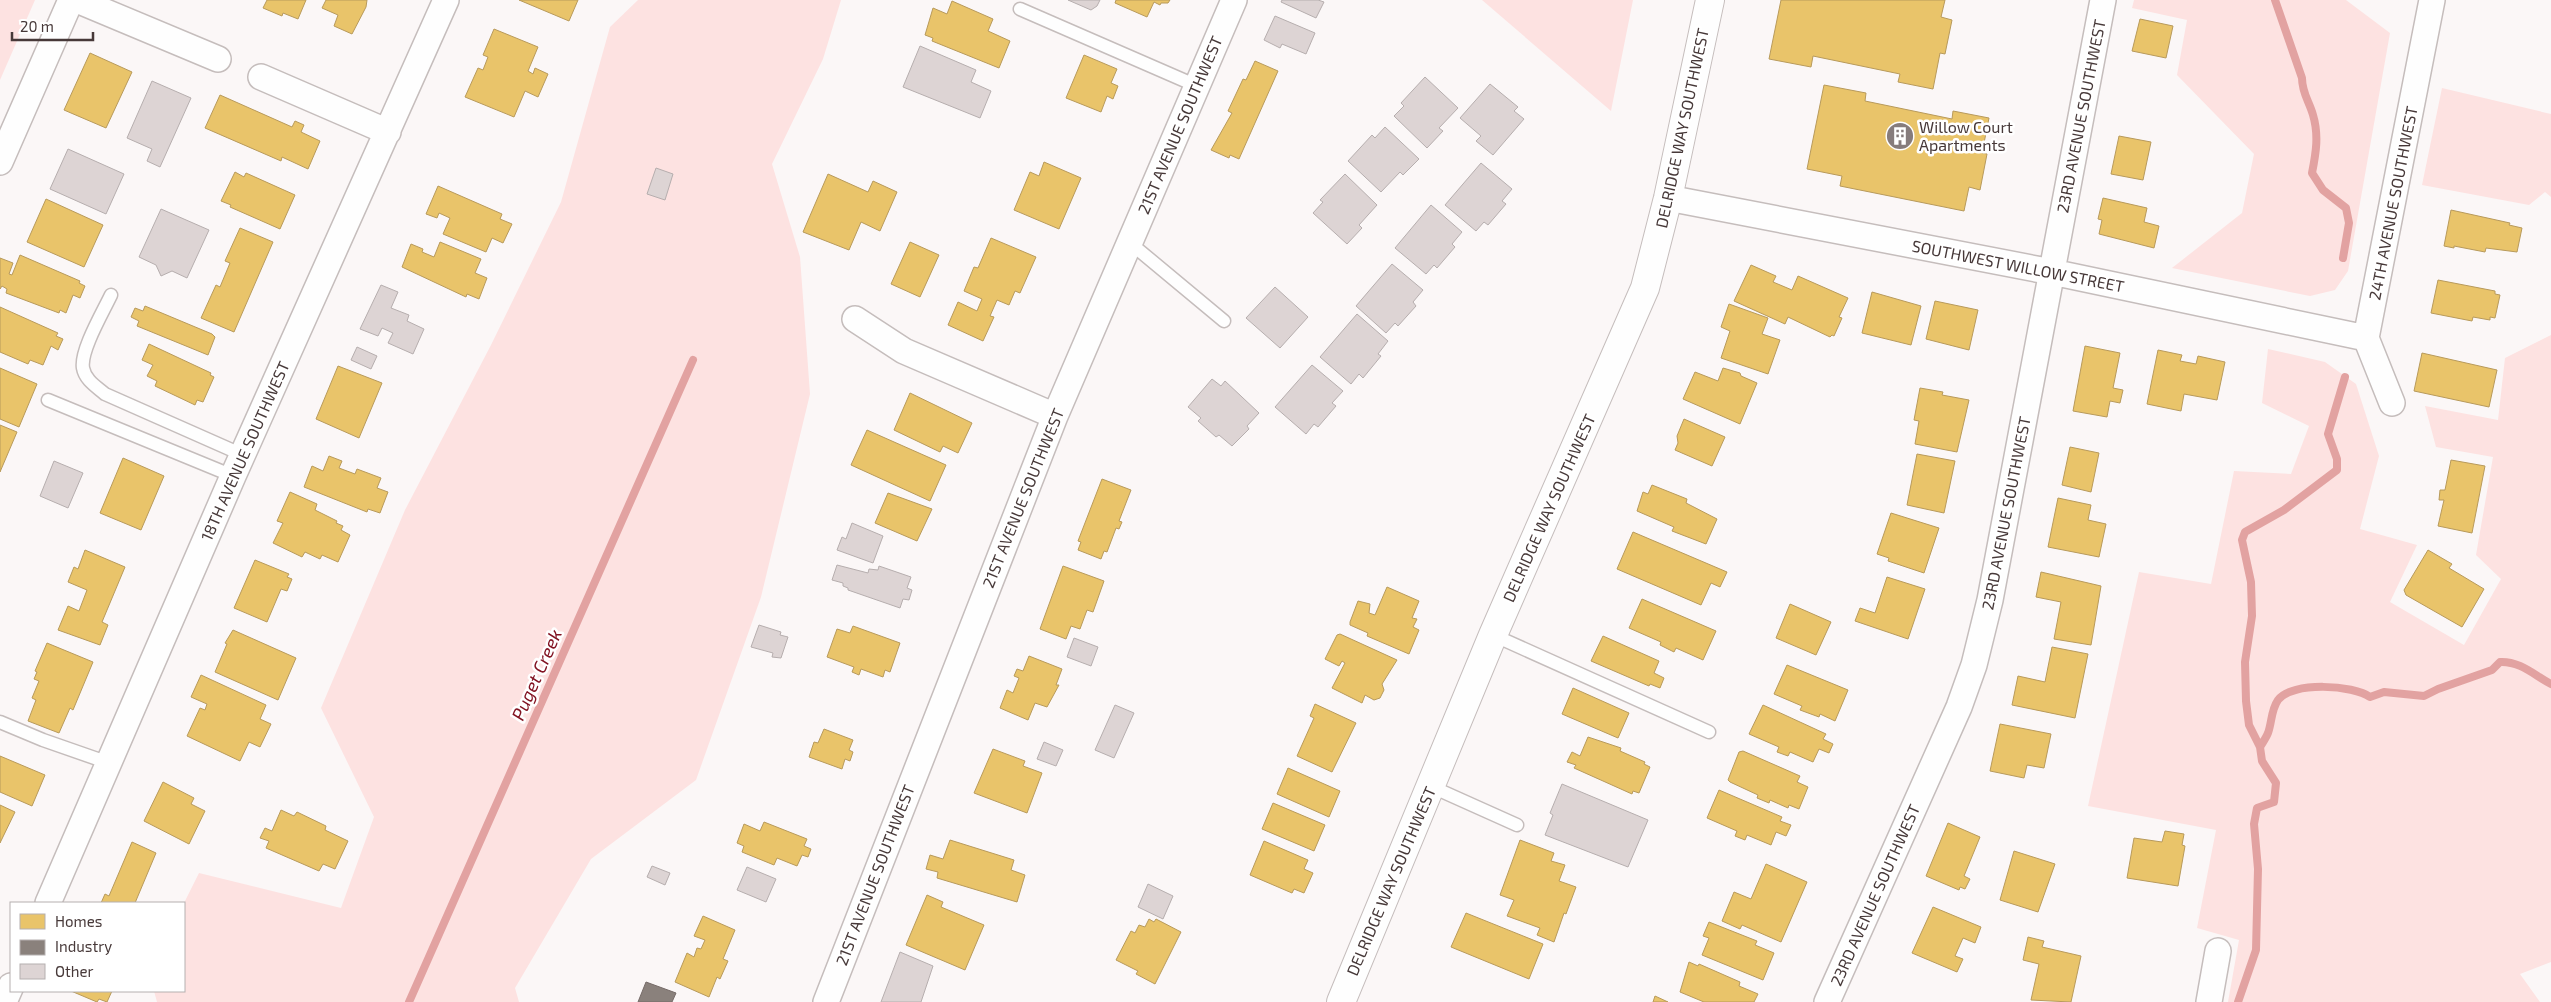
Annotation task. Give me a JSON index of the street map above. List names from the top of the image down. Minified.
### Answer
{"streets":{"main road":["DELRIDGE WAY SOUTHWEST"],"street":["23RD AVENUE SOUTHWEST","21ST AVENUE SOUTHWEST","24TH AVENUE SOUTHWEST","SOUTHWEST WILLOW STREET","18TH AVENUE SOUTHWEST"]},"crossings":[["23RD AVENUE SOUTHWEST","SOUTHWEST WILLOW STREET"],["DELRIDGE WAY SOUTHWEST","SOUTHWEST WILLOW STREET"],["24TH AVENUE SOUTHWEST","SOUTHWEST WILLOW STREET"]],"water":["Puget Creek"],"places":{"building":["Willow Court Apartments"]},"legend":["Homes","Industry","Other"],"scale_bar":"20 m"}
